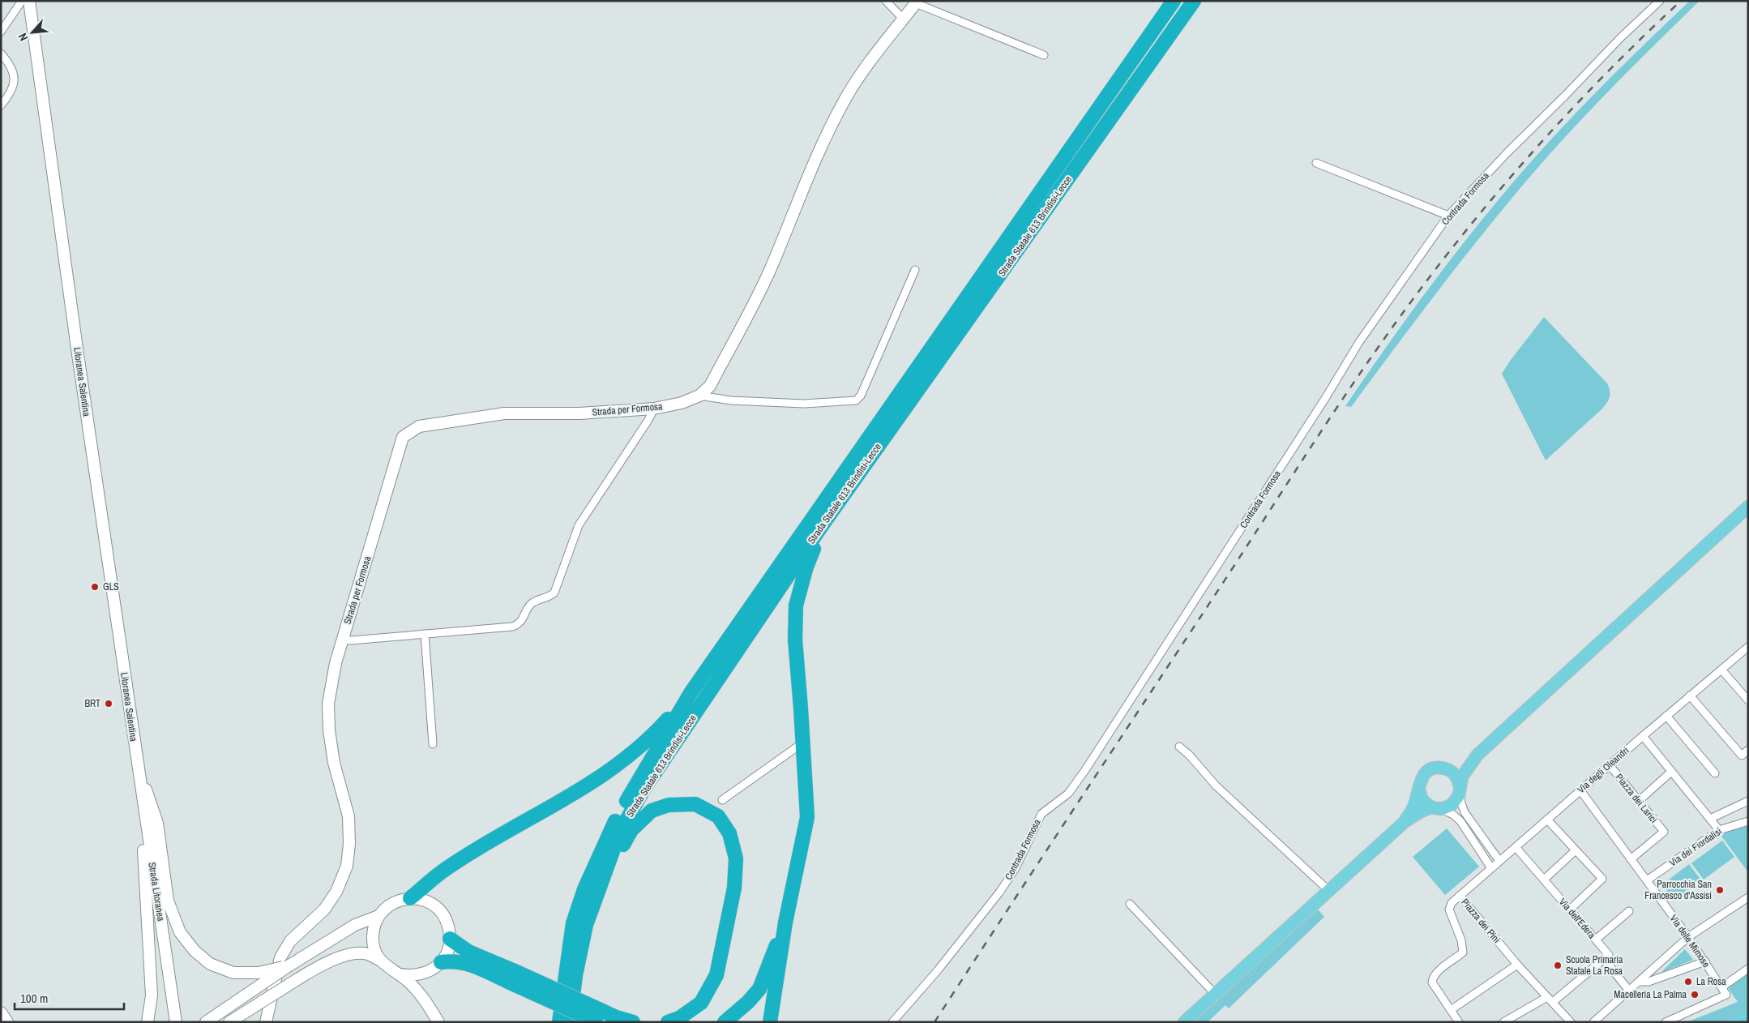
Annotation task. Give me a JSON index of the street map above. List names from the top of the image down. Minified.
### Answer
{"streets":{"highway":["Strada Statale 613 Brindisi-Lecce"],"street":["Contrada Formosa","Litoranea Salentina","Strada per Formosa","Via degli Oleandri","Piazza dei Larici","Via dei Fiordalisi","Strada Litoranea","Via dell'Edera","Piazza dei Pini","Via delle Mimose"]},"crossings":[["Litoranea Salentina","Strada Litoranea"],["Via degli Oleandri","Piazza dei Larici"],["Via degli Oleandri","Via dell'Edera"],["Via degli Oleandri","Piazza dei Pini"],["Via degli Oleandri","Via delle Mimose"],["Piazza dei Larici","Via delle Mimose"],["Via dei Fiordalisi","Via delle Mimose"]],"places":["GLS","BRT","Parrocchia San Francesco d'Assisi","Scuola Primaria Statale La Rosa","La Rosa","Macelleria La Palma"],"scale_bar":"100 m","north":"bottom left"}
